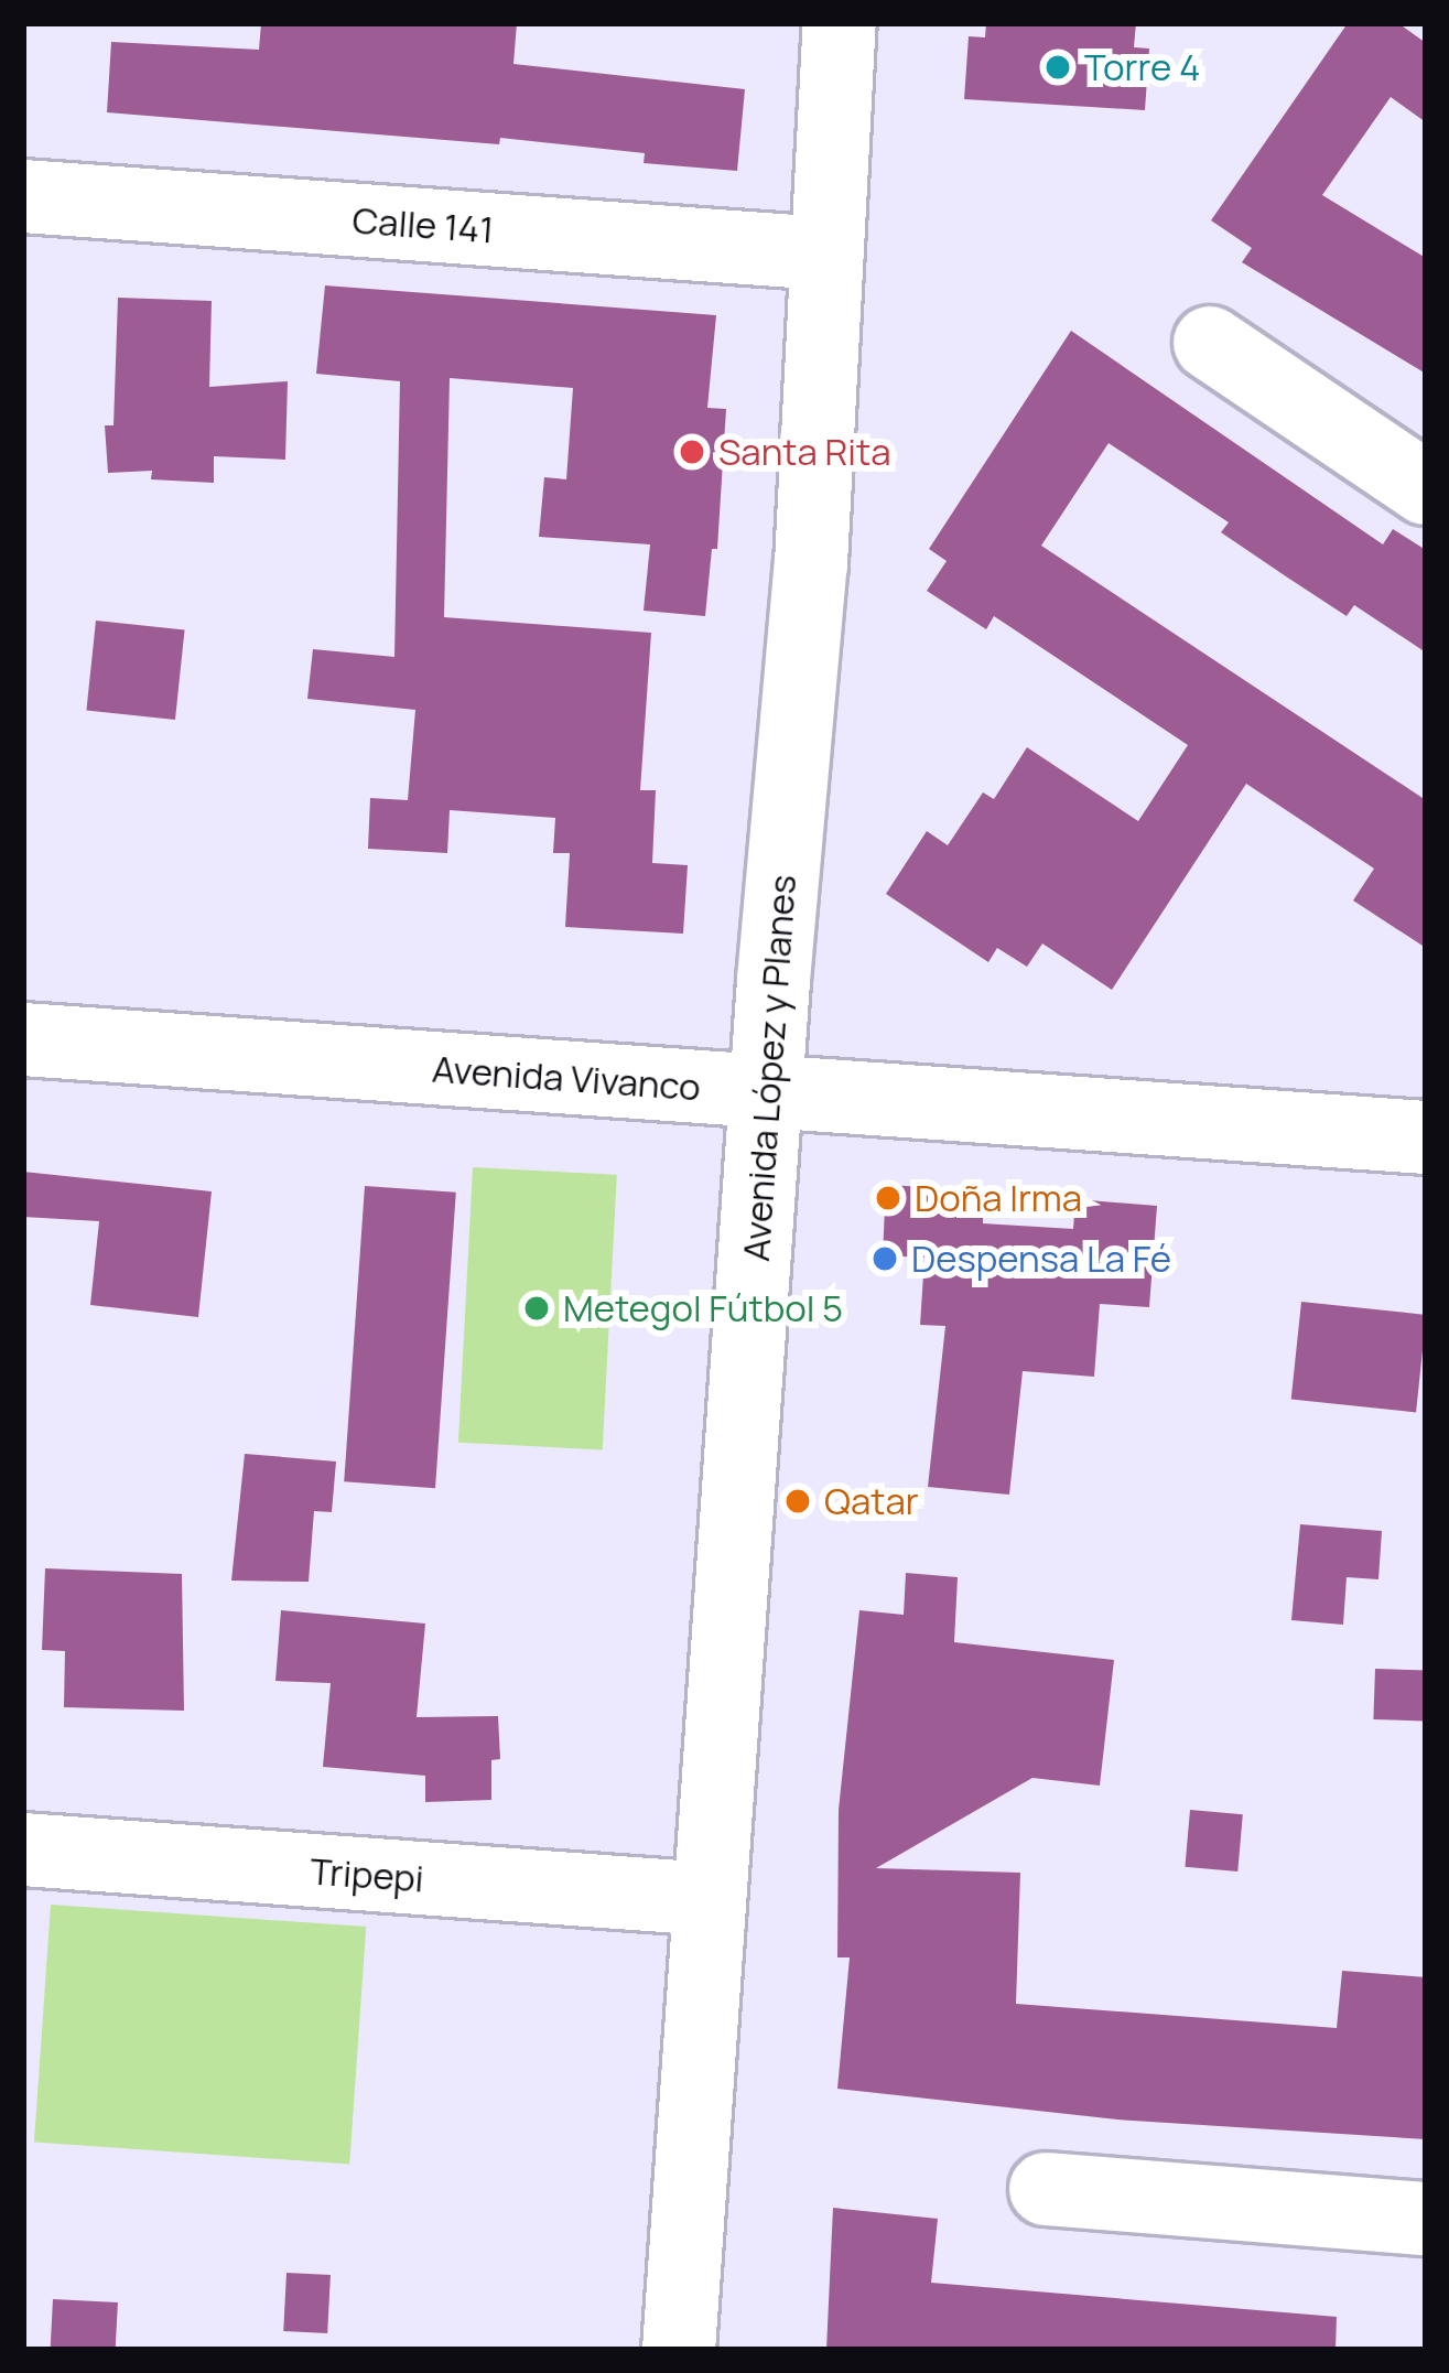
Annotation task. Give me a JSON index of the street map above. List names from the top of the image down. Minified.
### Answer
{"streets":{"main road":["Calle 141","Avenida López y Planes","Avenida Vivanco","Tripepi"]},"crossings":[["Calle 141","Avenida López y Planes"],["Avenida López y Planes","Avenida Vivanco"],["Avenida López y Planes","Tripepi"]],"places":["Torre 4","Santa Rita","Doña Irma","Despensa La Fé","Metegol Fútbol 5","Qatar"]}
